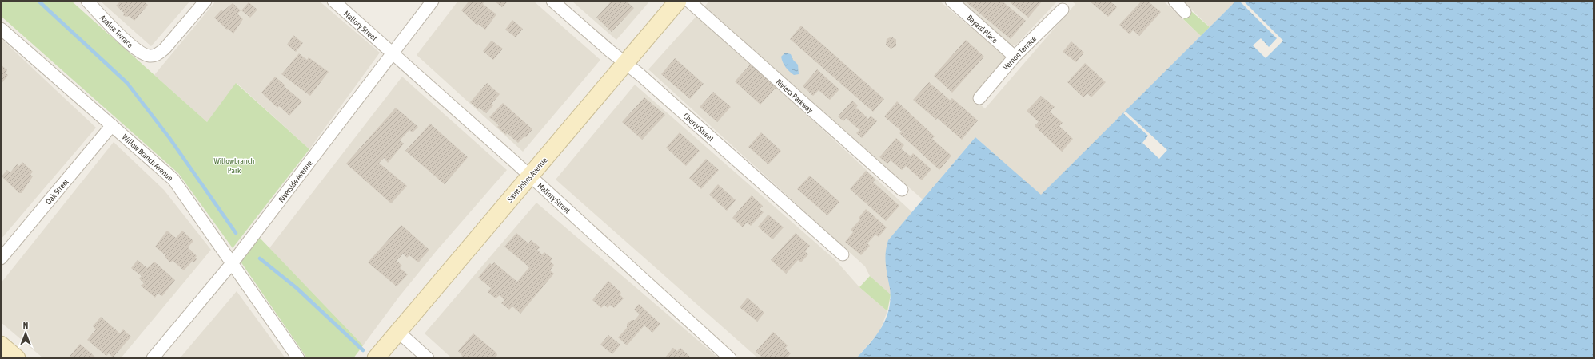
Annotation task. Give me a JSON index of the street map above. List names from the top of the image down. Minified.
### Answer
{"streets":{"main road":["Saint Johns Avenue"],"street":["Mallory Street","Bayard Place","Azalea Terrace","Vernon Terrace","Riviera Parkway","Cherry Street","Willow Branch Avenue","Riverside Avenue","Oak Street"]},"crossings":[["Mallory Street","Saint Johns Avenue"],["Mallory Street","Riverside Avenue"],["Bayard Place","Vernon Terrace"],["Cherry Street","Saint Johns Avenue"],["Willow Branch Avenue","Riverside Avenue"],["Willow Branch Avenue","Oak Street"]],"parks":["Willowbranch Park"],"north":"top"}
